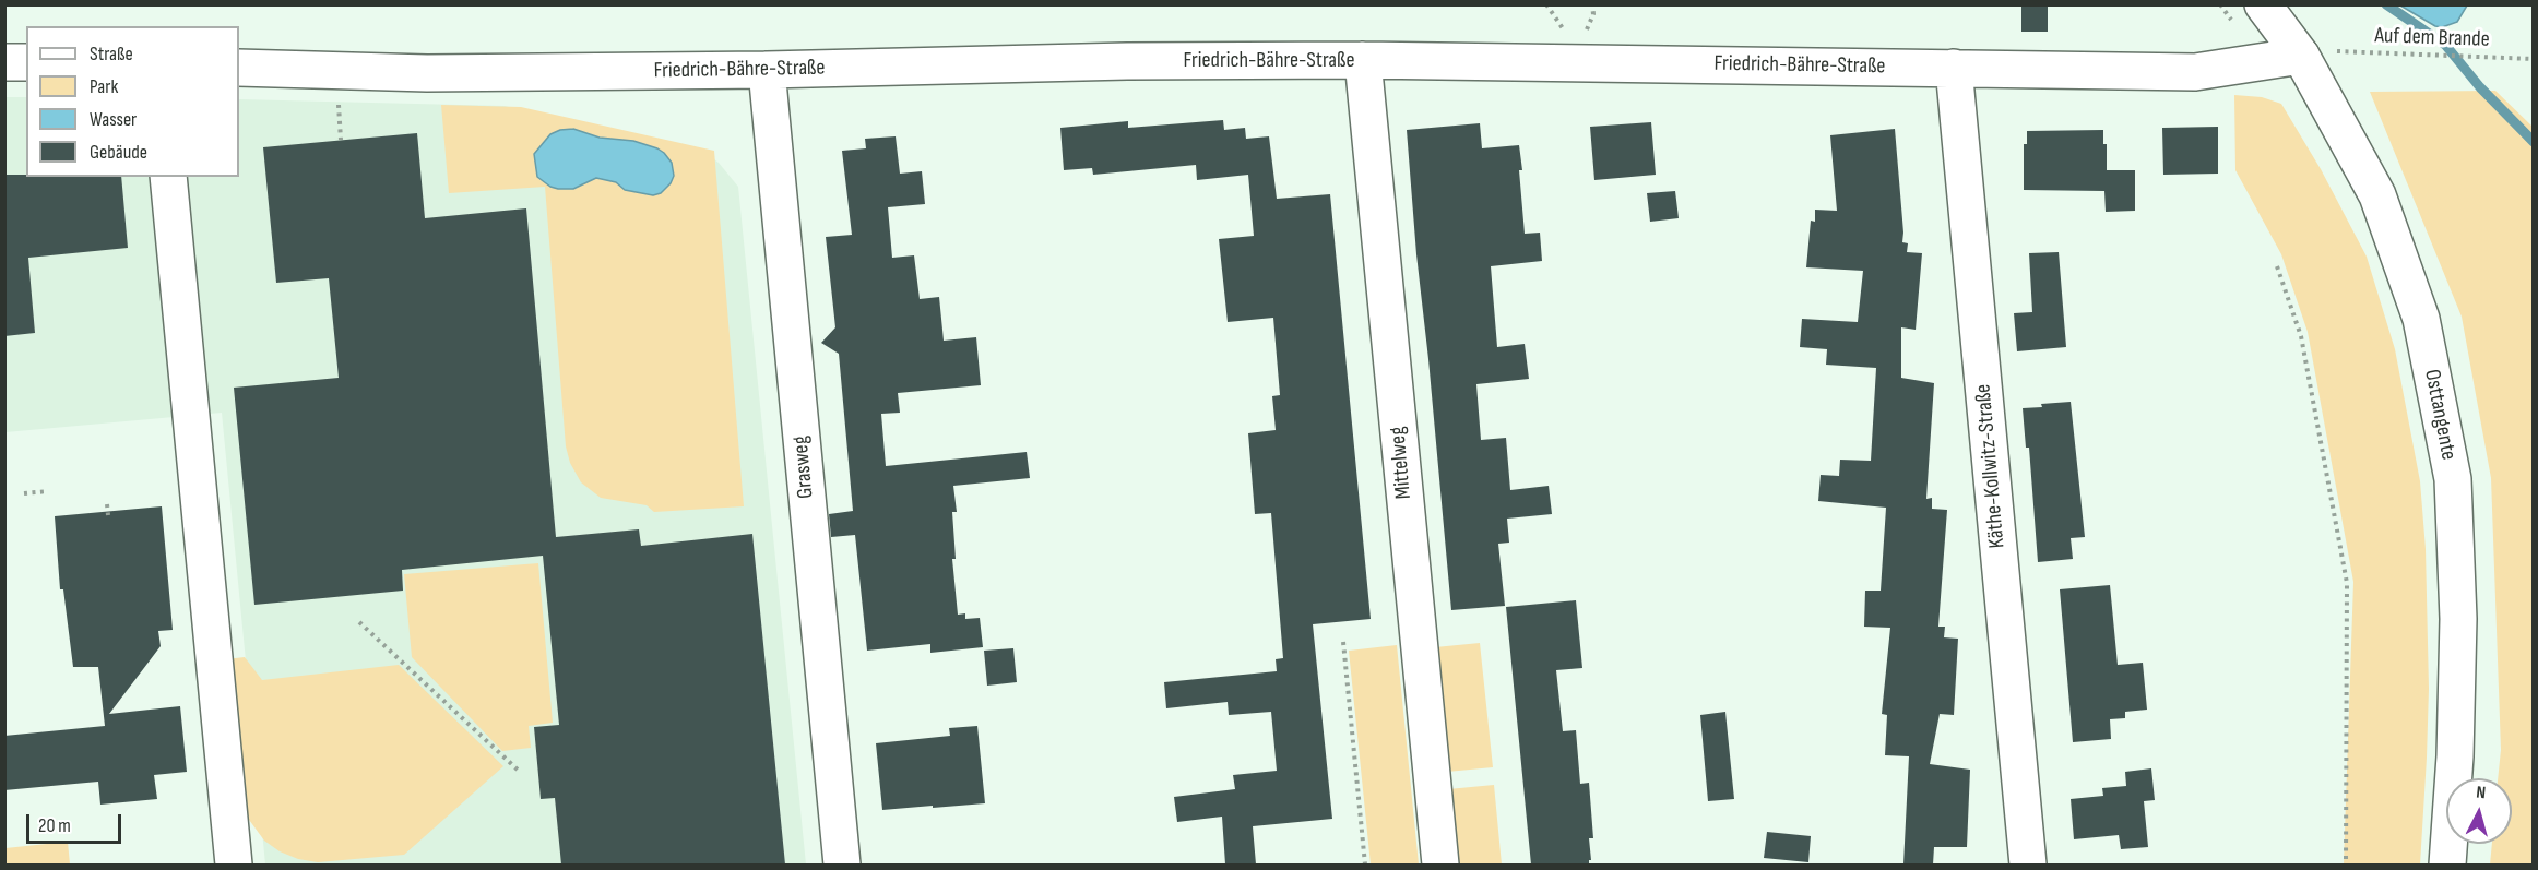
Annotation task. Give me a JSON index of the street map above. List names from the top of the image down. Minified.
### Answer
{"streets":{"street":["Friedrich-Bähre-Straße","Osttangente","Mittelweg","Käthe-Kollwitz-Straße","Grasweg"],"path":["Auf dem Brande"]},"crossings":[["Auf dem Brande","Friedrich-Bähre-Straße"],["Auf dem Brande","Osttangente"],["Friedrich-Bähre-Straße","Osttangente"],["Friedrich-Bähre-Straße","Mittelweg"],["Friedrich-Bähre-Straße","Käthe-Kollwitz-Straße"],["Friedrich-Bähre-Straße","Grasweg"]],"legend":["Straße","Park","Wasser","Gebäude"],"scale_bar":"20 m","north":"top"}
